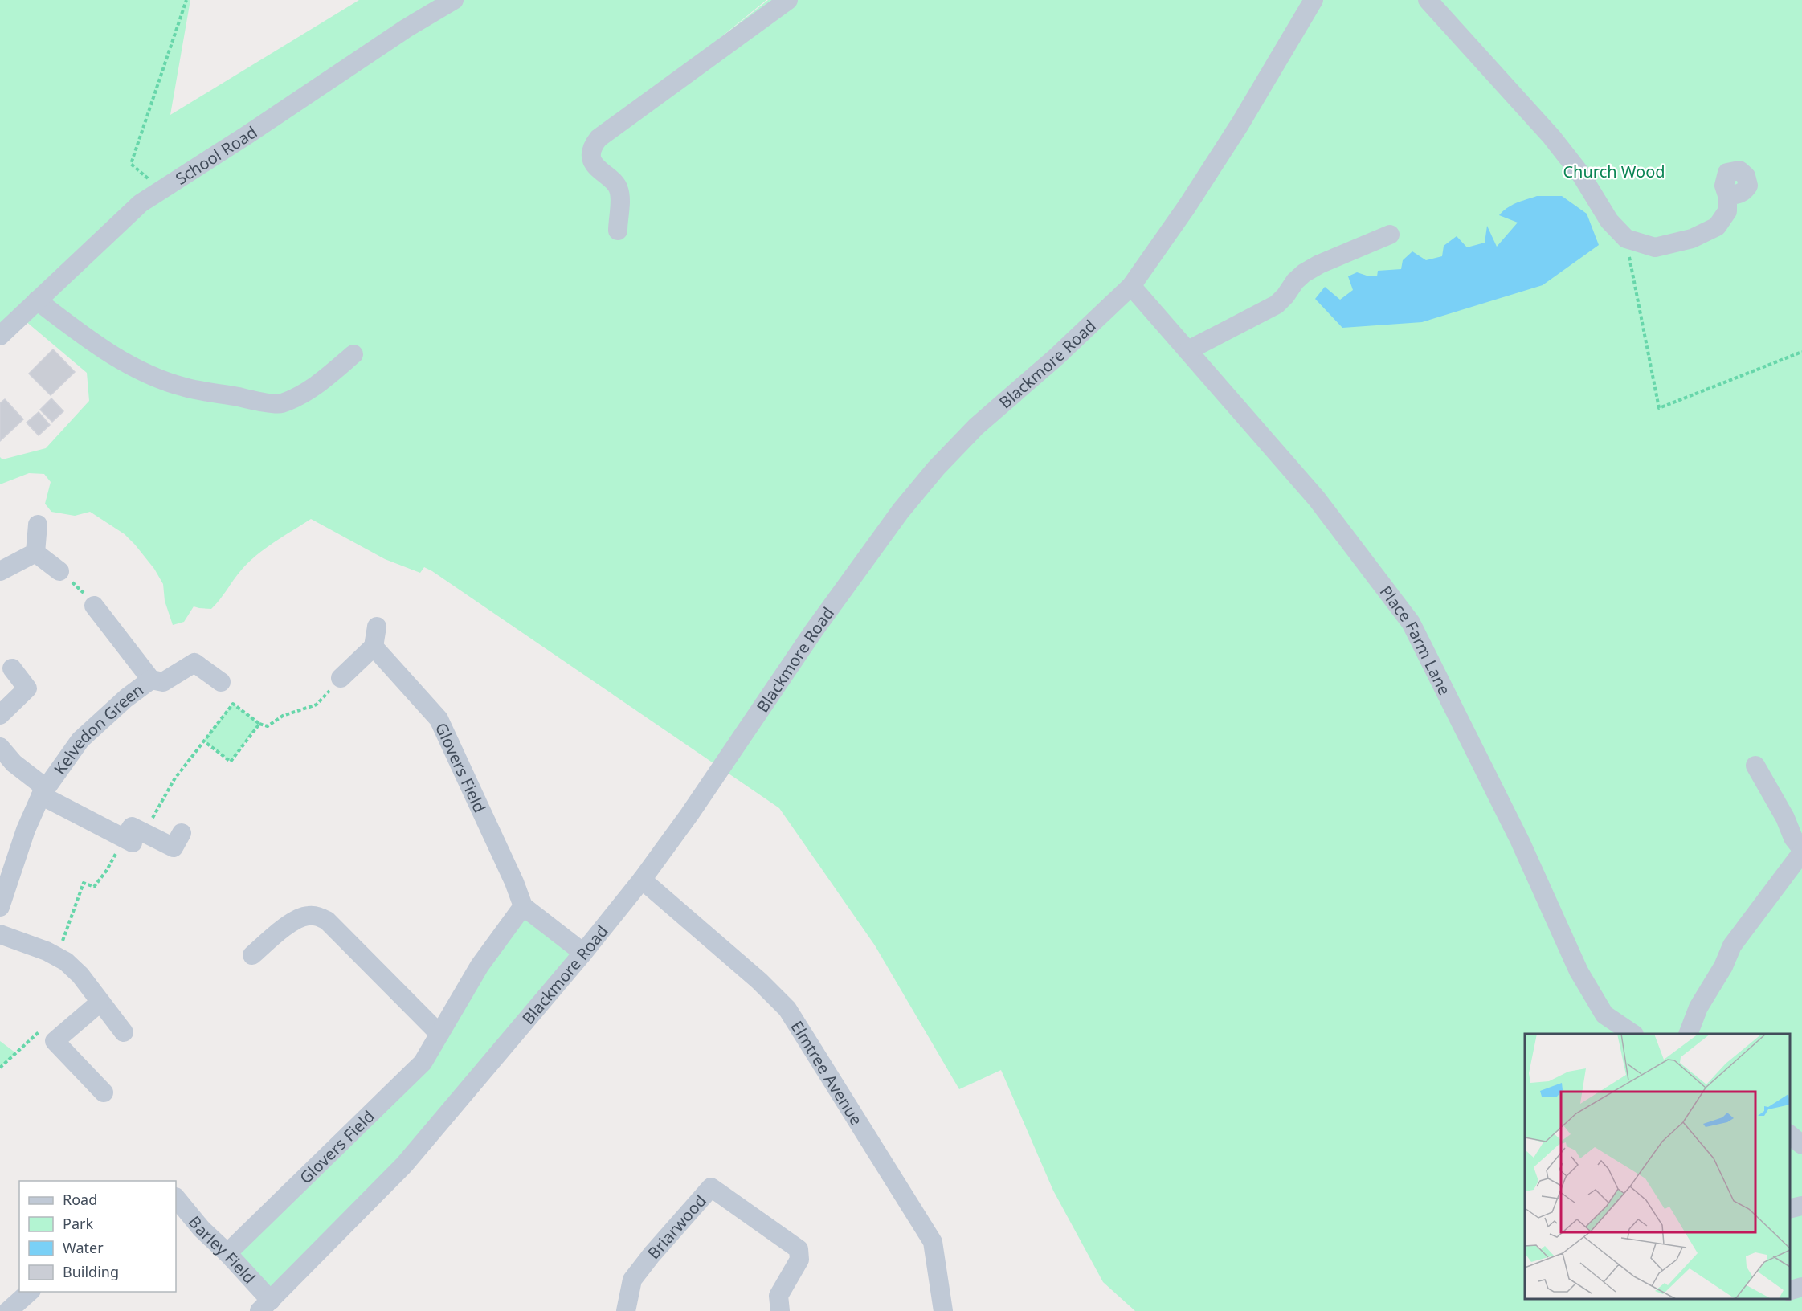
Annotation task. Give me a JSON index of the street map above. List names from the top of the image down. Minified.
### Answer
{"streets":{"street":["School Road","Blackmore Road","Place Farm Lane","Kelvedon Green","Glovers Field","Elmtree Avenue","Briarwood","Barley Field"]},"crossings":[["Blackmore Road","Place Farm Lane"],["Blackmore Road","Elmtree Avenue"],["Blackmore Road","Barley Field"],["Glovers Field","Barley Field"]],"parks":["Church Wood"],"legend":["Road","Park","Water","Building"]}
